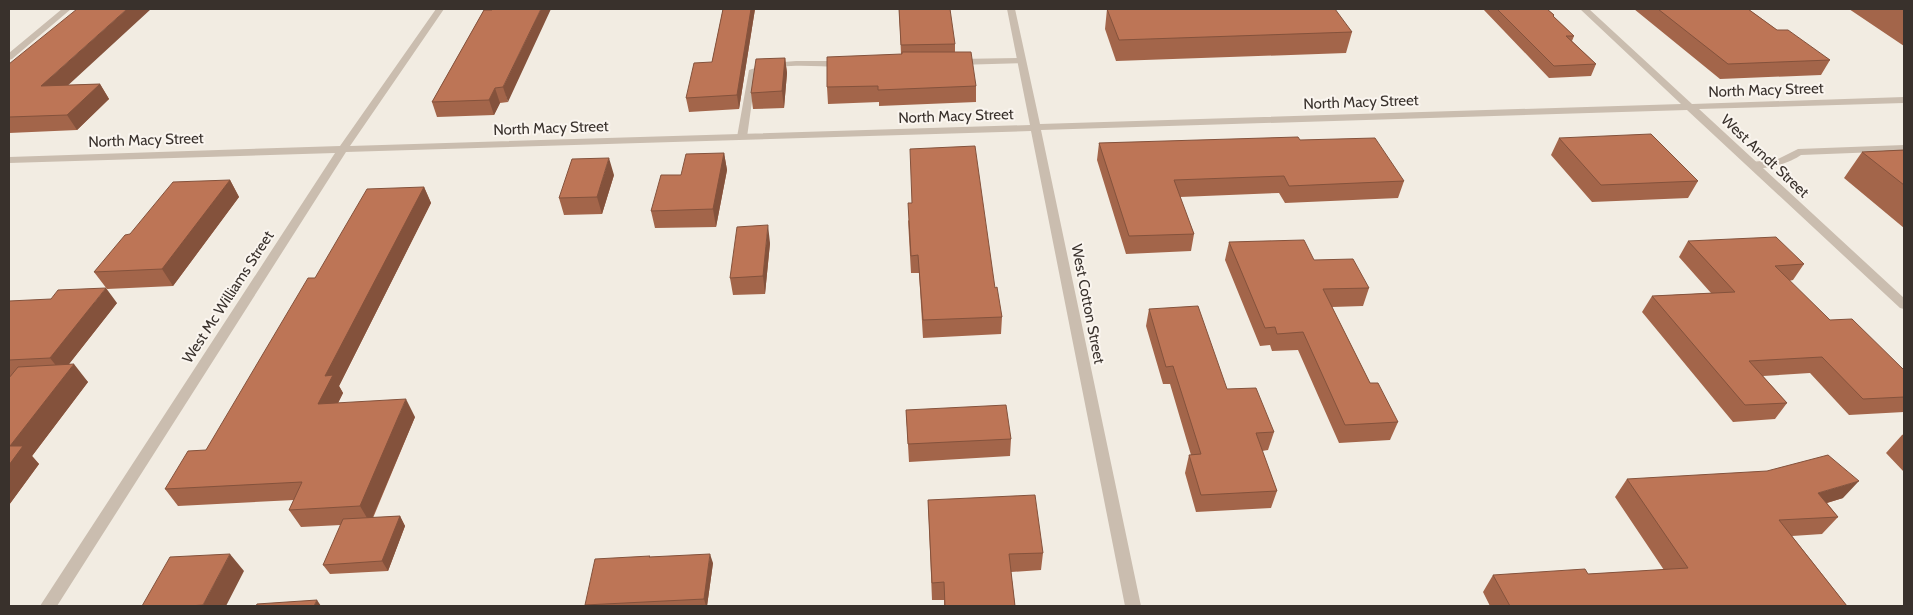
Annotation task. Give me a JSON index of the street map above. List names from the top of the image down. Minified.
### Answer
{"streets":{"street":["North Macy Street","West Arndt Street","West Mc Williams Street","West Cotton Street"]},"crossings":[["North Macy Street","West Arndt Street"],["North Macy Street","West Mc Williams Street"],["North Macy Street","West Cotton Street"]]}
